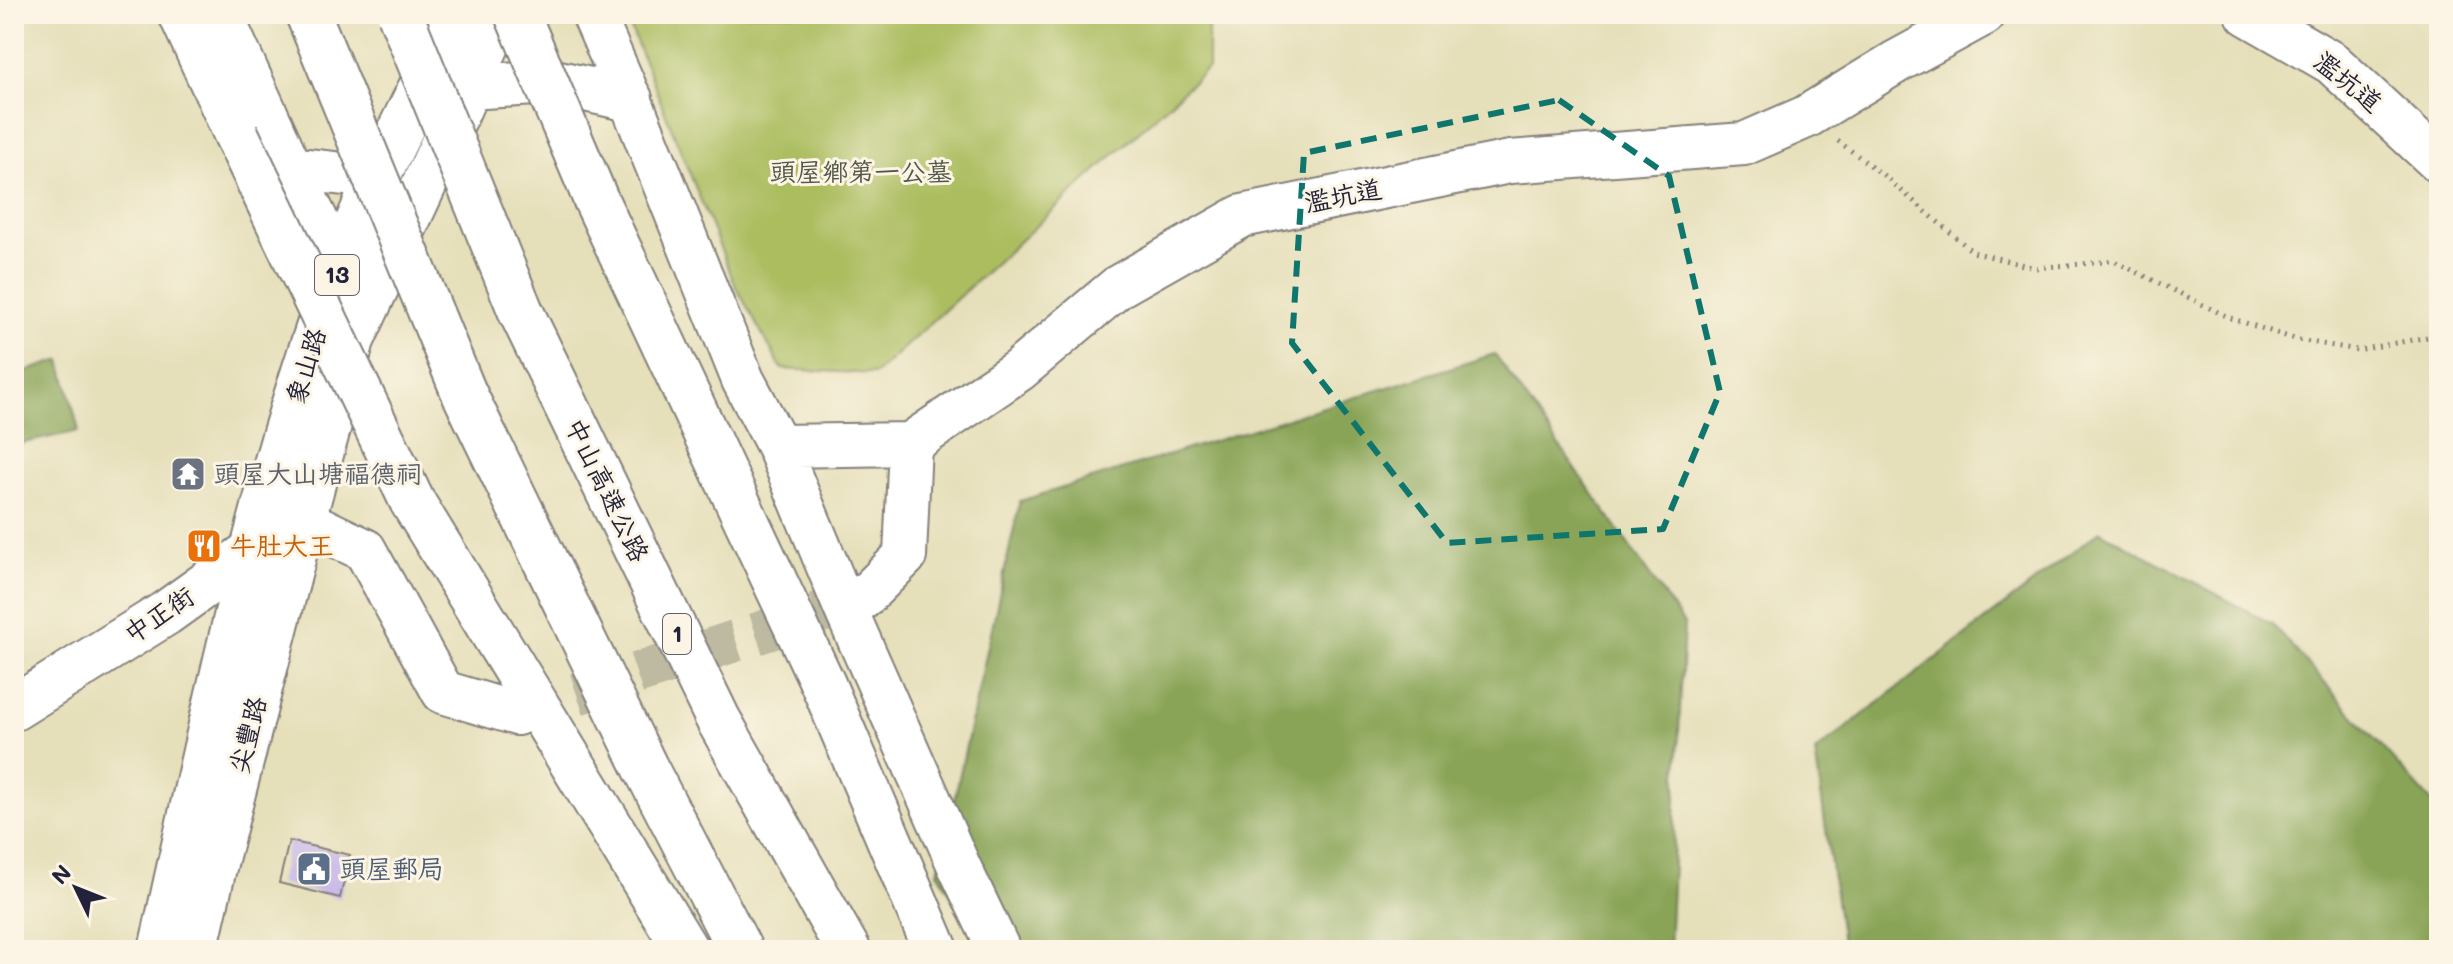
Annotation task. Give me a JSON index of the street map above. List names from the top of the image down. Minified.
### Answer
{"streets":{"main road":["13","象山路","中山高速公路","中正街","1","尖豐路"],"street":["濫坑道"]},"crossings":[["象山路","中正街"],["象山路","尖豐路"],["中正街","尖豐路"]],"parks":["頭屋鄉第一公墓"],"places":{"temple":["頭屋大山塘福德祠"],"restaurant":["牛肚大王"],"public building":["頭屋郵局"]},"north":"top left"}
